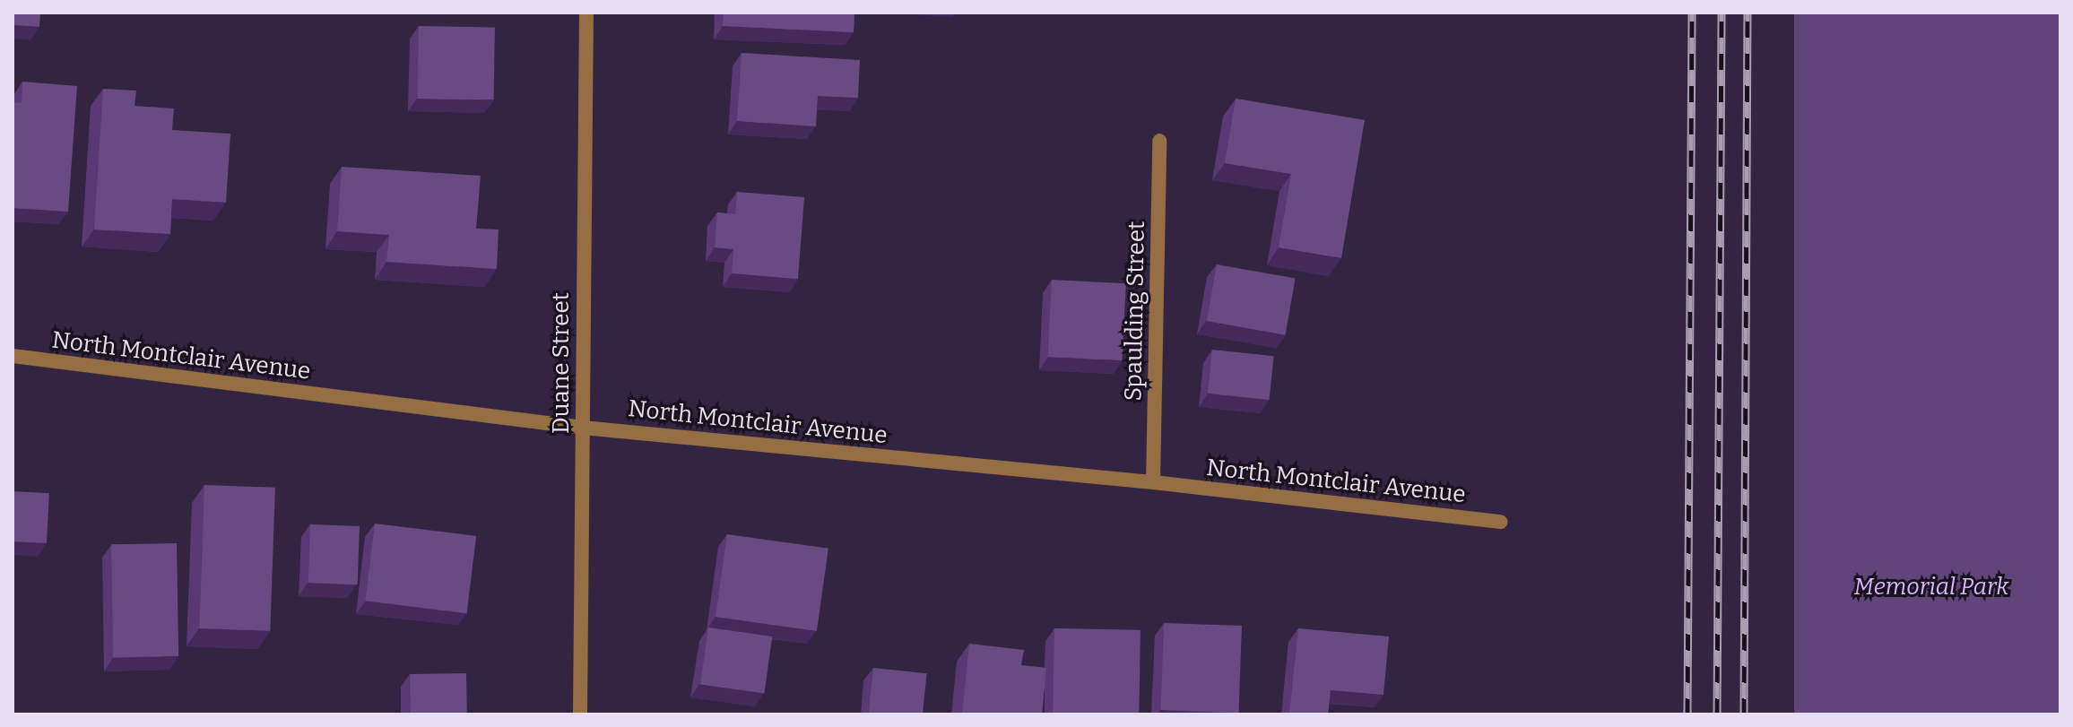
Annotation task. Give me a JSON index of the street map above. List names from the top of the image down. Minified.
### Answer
{"streets":{"street":["Spaulding Street","North Montclair Avenue","Duane Street"]},"crossings":[["Spaulding Street","North Montclair Avenue"],["North Montclair Avenue","Duane Street"]],"parks":["Memorial Park"]}
